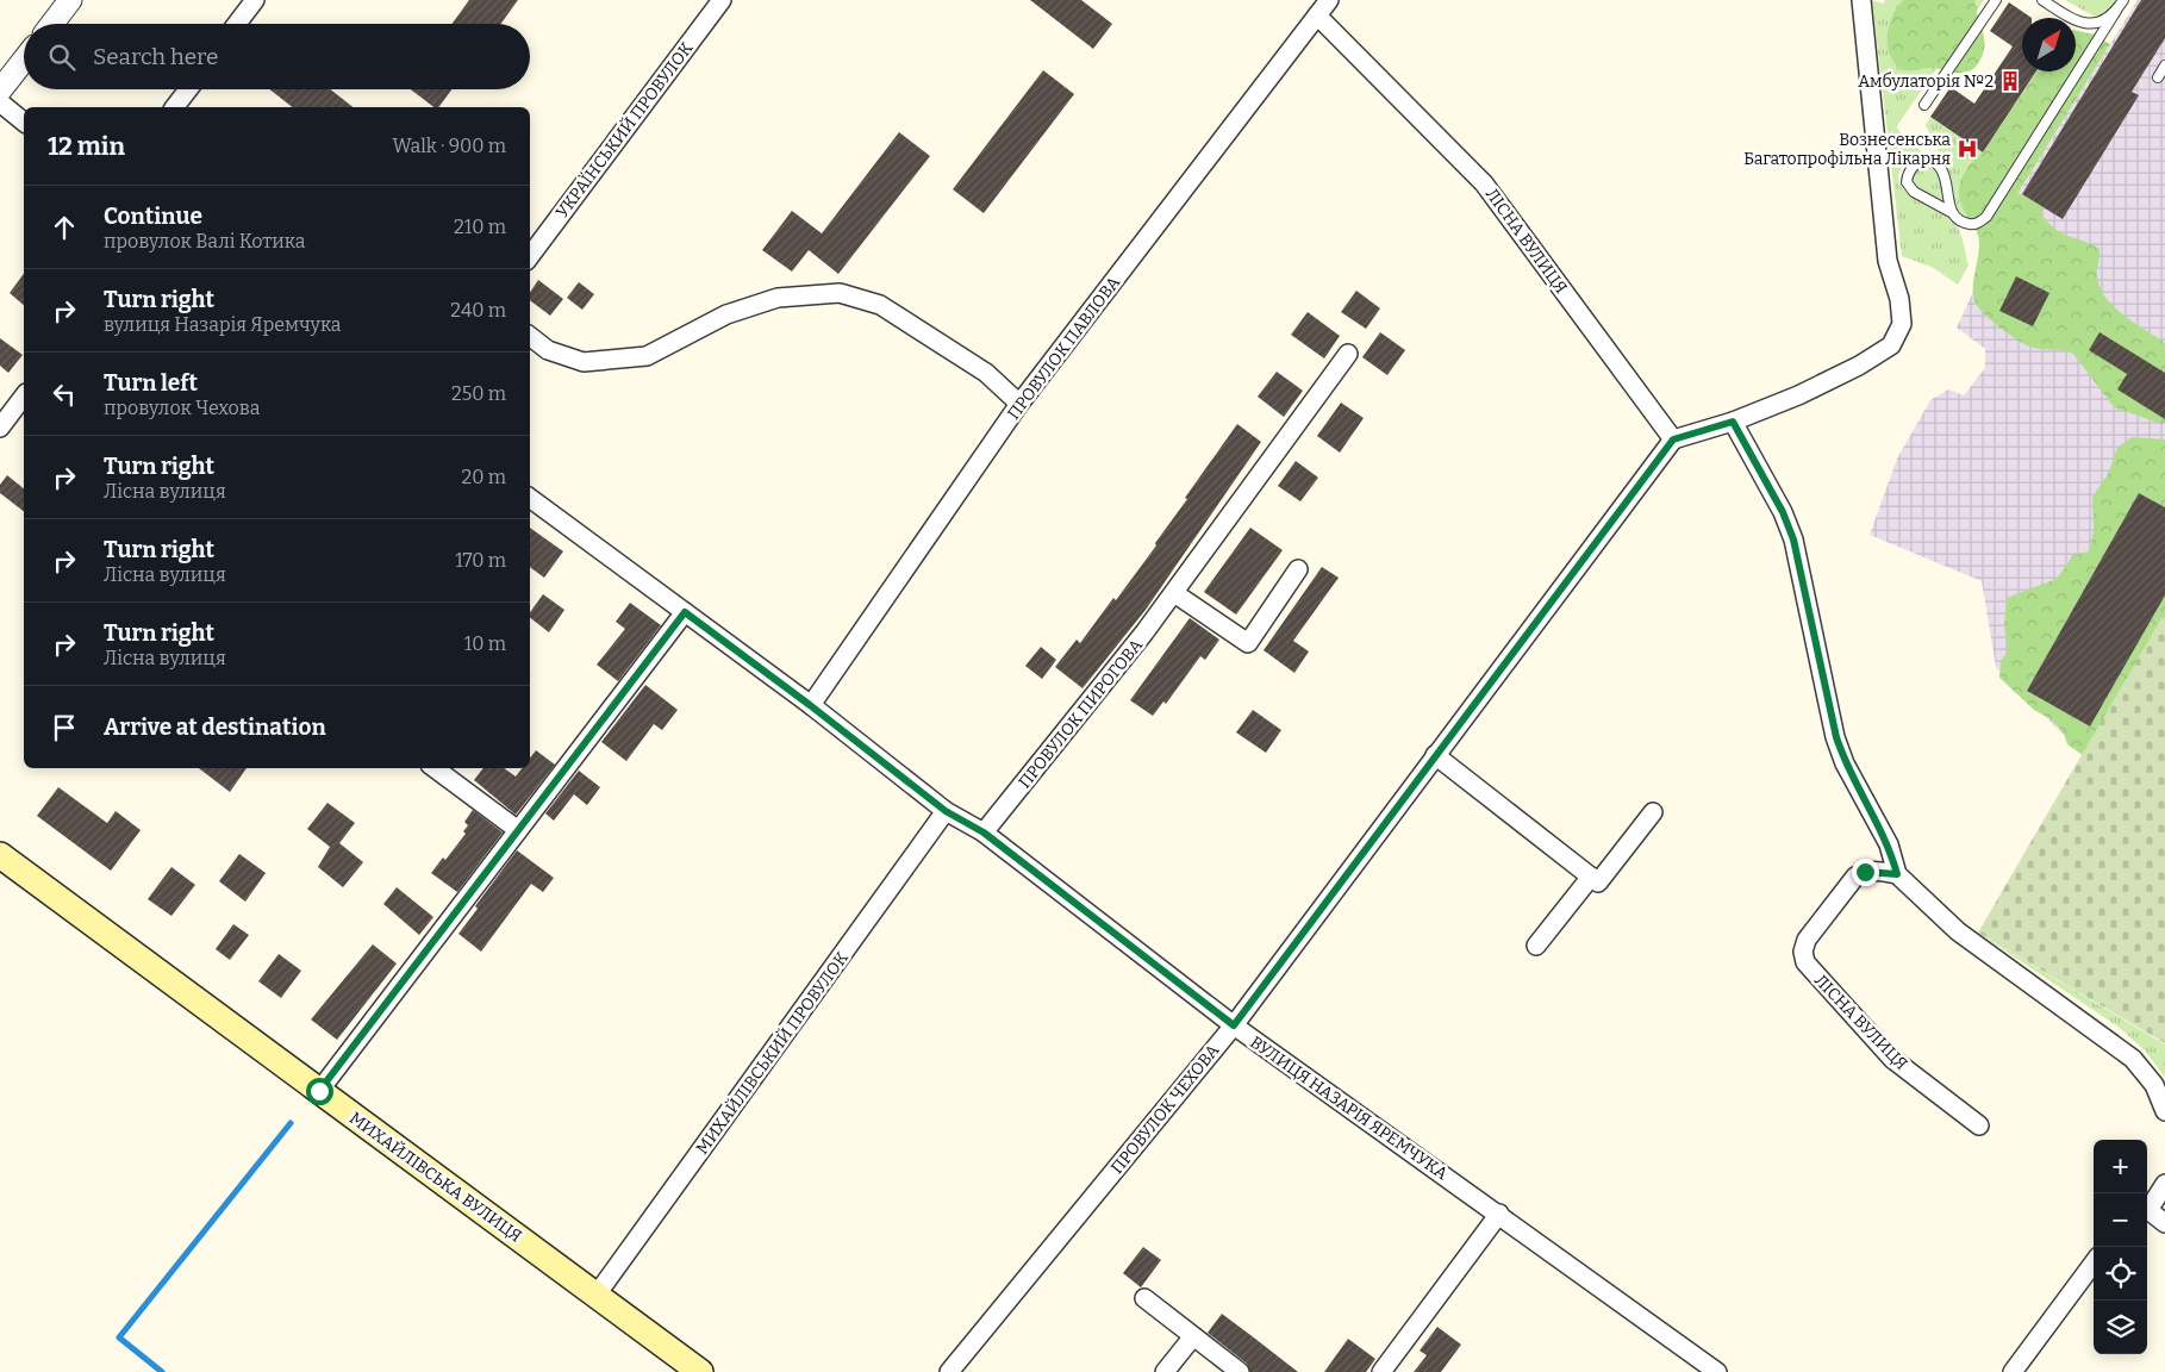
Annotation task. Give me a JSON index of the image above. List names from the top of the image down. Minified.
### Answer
{"streets":{"main road":["МИХАЙЛІВСЬКА ВУЛИЦЯ"],"street":["УКРАЇНСЬКИЙ ПРОВУЛОК","ЛІСНА ВУЛИЦЯ","ПРОВУЛОК ПАВЛОВА","ПРОВУЛОК ПИРОГОВА","МИХАЙЛІВСЬКИЙ ПРОВУЛОК","ВУЛИЦЯ НАЗАРІЯ ЯРЕМЧУКА","ПРОВУЛОК ЧЕХОВА"]},"crossings":[["ЛІСНА ВУЛИЦЯ","ПРОВУЛОК ПАВЛОВА"],["ЛІСНА ВУЛИЦЯ","ПРОВУЛОК ЧЕХОВА"],["ПРОВУЛОК ПАВЛОВА","ВУЛИЦЯ НАЗАРІЯ ЯРЕМЧУКА"],["ПРОВУЛОК ПИРОГОВА","ВУЛИЦЯ НАЗАРІЯ ЯРЕМЧУКА"],["МИХАЙЛІВСЬКИЙ ПРОВУЛОК","ВУЛИЦЯ НАЗАРІЯ ЯРЕМЧУКА"],["МИХАЙЛІВСЬКИЙ ПРОВУЛОК","МИХАЙЛІВСЬКА ВУЛИЦЯ"],["ВУЛИЦЯ НАЗАРІЯ ЯРЕМЧУКА","ПРОВУЛОК ЧЕХОВА"]],"places":{"building":["Амбулаторія №2"],"hospital":["Вознесенська Багатопрофільна Лікарня"]},"north":"top right","page":{"search":"Search here","heading":["12 min","Walk · 900 m"],"list":[["Continue","провулок Валі Котика","210 m"],["Turn right","вулиця Назарія Яремчука","240 m"],["Turn left","провулок Чехова","250 m"],["Turn right","Лісна вулиця","20 m"],["Turn right","Лісна вулиця","170 m"],["Turn right","Лісна вулиця","10 m"],"Arrive at destination"],"map_buttons":["+","−"]}}
